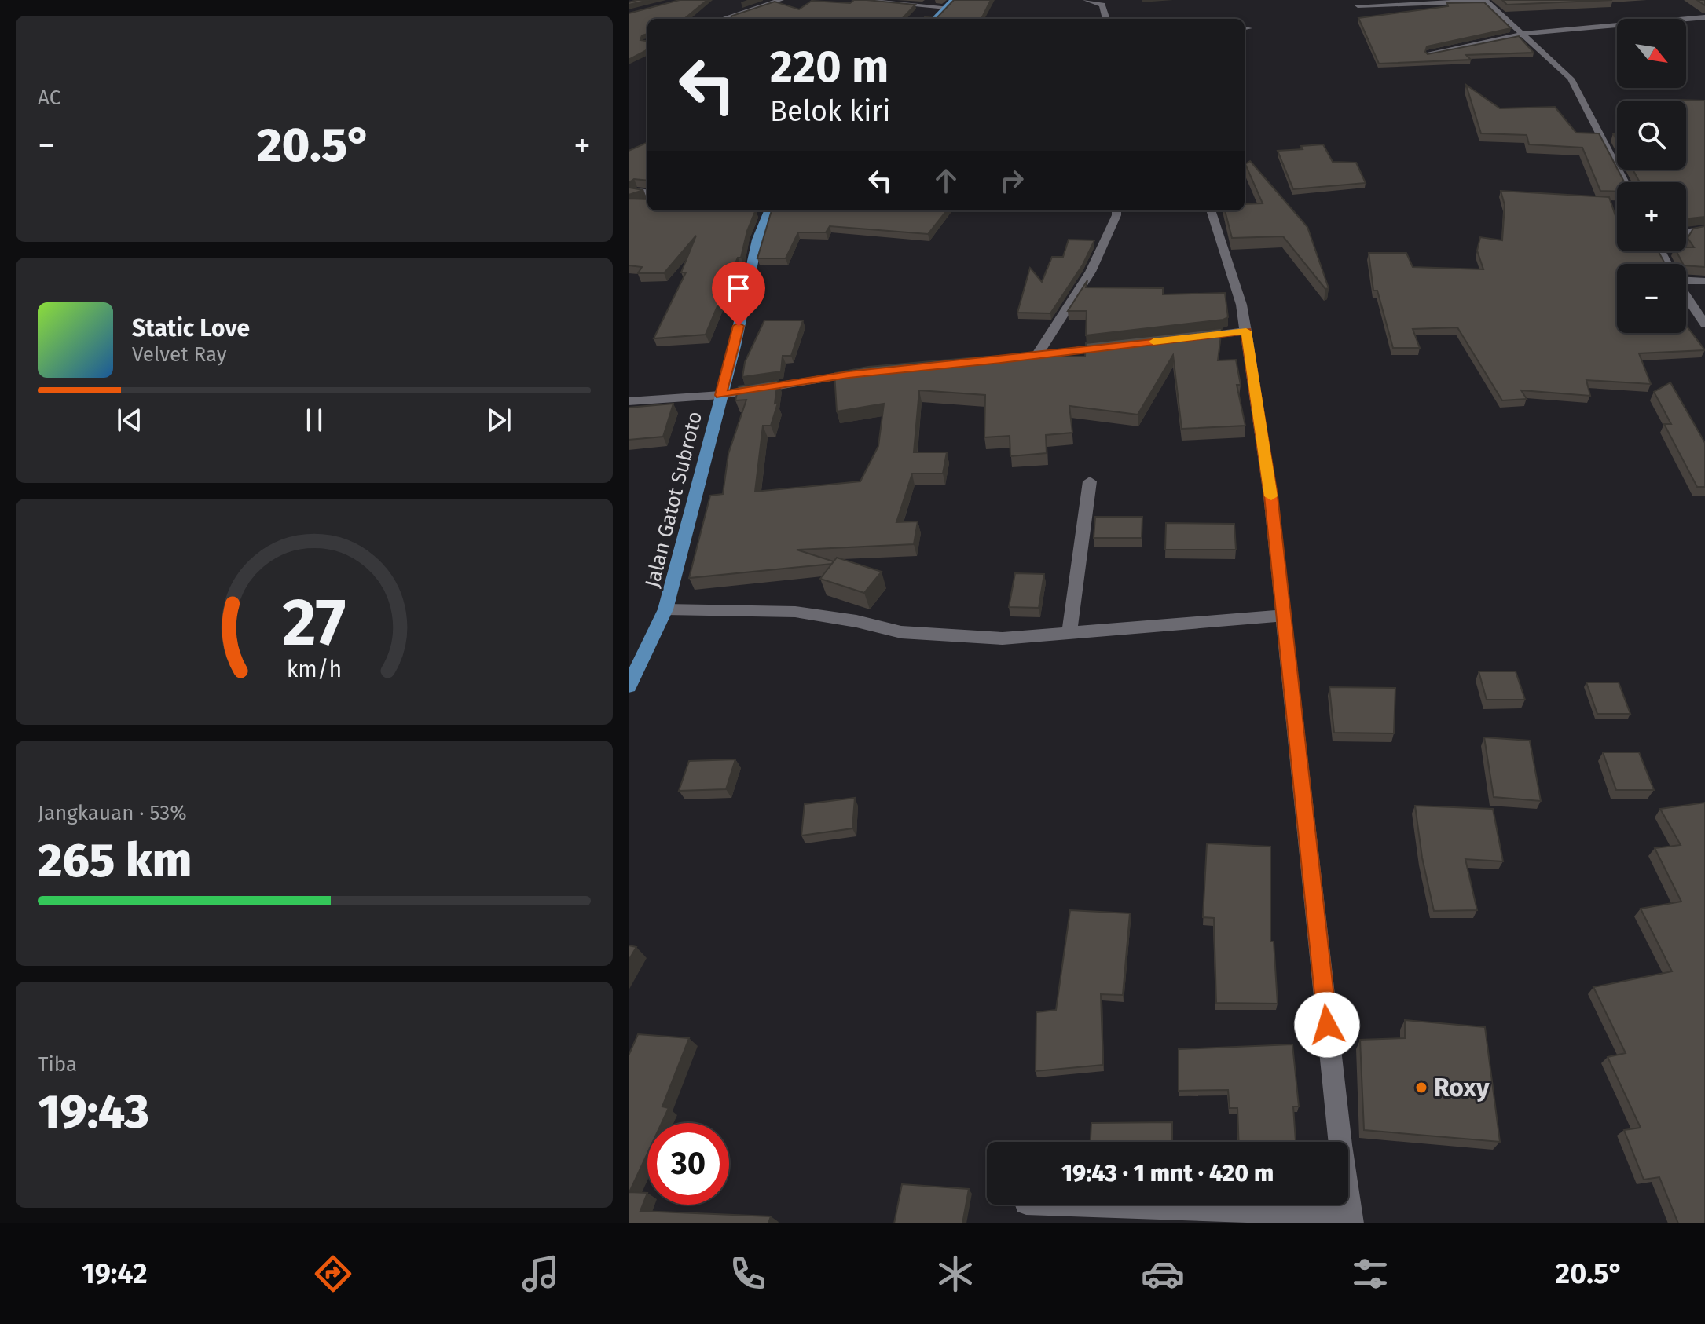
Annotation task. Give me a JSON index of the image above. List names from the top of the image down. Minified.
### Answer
{"streets":{"main road":["Jalan Gatot Subroto"]},"places":["Roxy"],"north":"bottom right","page":{"tile":["AC",["Jangkauan · 53%","265 km"],["Tiba","19:43"]],"map_buttons":["+","−"],"turn":["220 m","Belok kiri"],"heat":["−","20.5°","+"],"song":["Static Love","Velvet Ray"],"limit":"30","trip":"19:43 · 1 mnt · 420 m","tabs":["19:42","20.5°"],"gauge":["27","km/h"]}}
